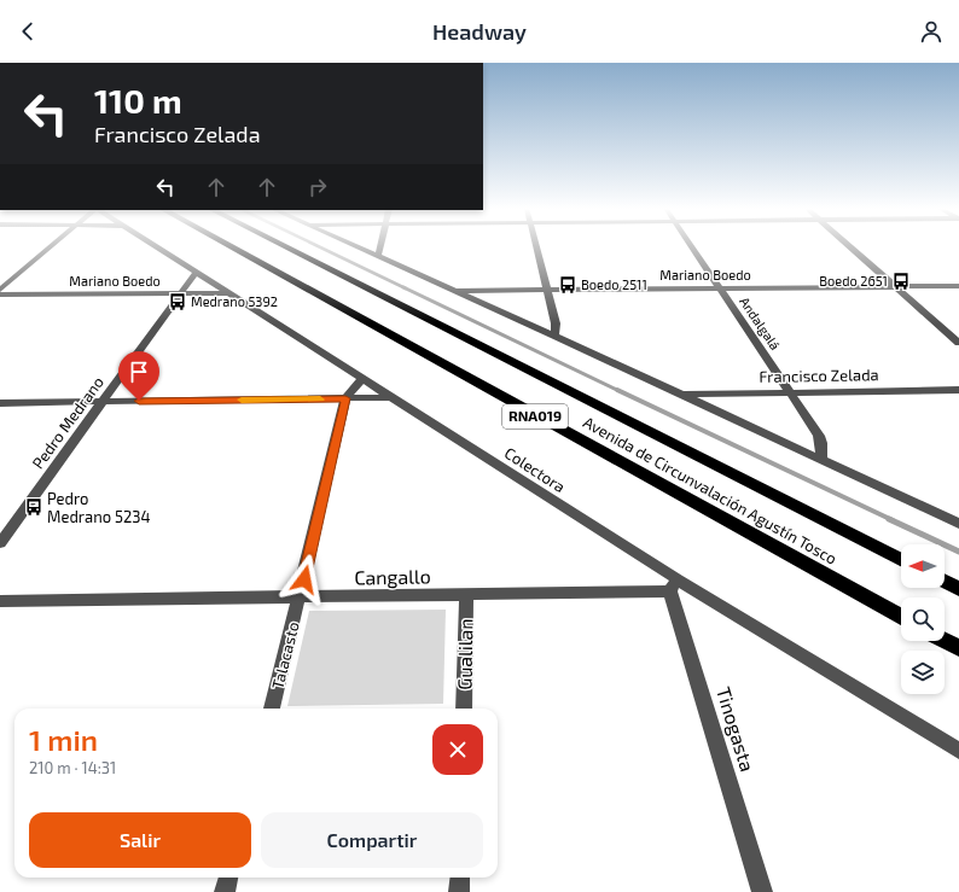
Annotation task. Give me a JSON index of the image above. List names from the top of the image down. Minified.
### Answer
{"streets":{"highway":["RNA019","Avenida de Circunvalación Agustín Tosco"],"street":["Mariano Boedo","Andalgalá","Francisco Zelada","Pedro Medrano","Colectora","Cangallo","Gualilan","Talacasto","Tinogasta"]},"crossings":[["Mariano Boedo","Andalgalá"],["Mariano Boedo","Pedro Medrano"],["Mariano Boedo","Colectora"],["Andalgalá","Francisco Zelada"],["Pedro Medrano","Colectora"],["Colectora","Cangallo"],["Colectora","Tinogasta"],["Cangallo","Gualilan"],["Cangallo","Talacasto"],["Cangallo","Tinogasta"]],"places":{"bus stop":["Boedo 2651","Boedo 2511","Medrano 5392","Pedro Medrano 5234"]},"north":"left","page":{"header":"Headway","turn":["110 m","Francisco Zelada"],"heading":["1 min","210 m · 14:31"],"buttons":["Salir","Compartir"]}}
